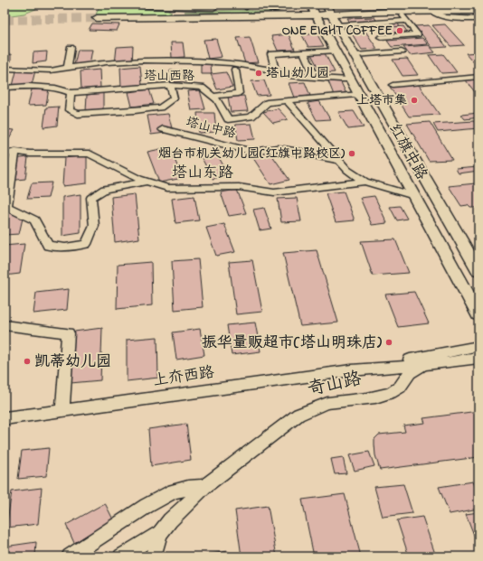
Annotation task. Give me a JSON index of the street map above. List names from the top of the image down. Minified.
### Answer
{"streets":{"main road":["红旗中路"],"street":["塔山西路","塔山中路","塔山东路","上夼西路","奇山路"]},"crossings":[["塔山西路","红旗中路"],["上夼西路","奇山路"]],"places":["ONE EIGHT COFFEE","塔山幼儿园","上塔市集","烟台市机关幼儿园(红旗中路校区)","振华量贩超市(塔山明珠店)","凯蒂幼儿园"]}
